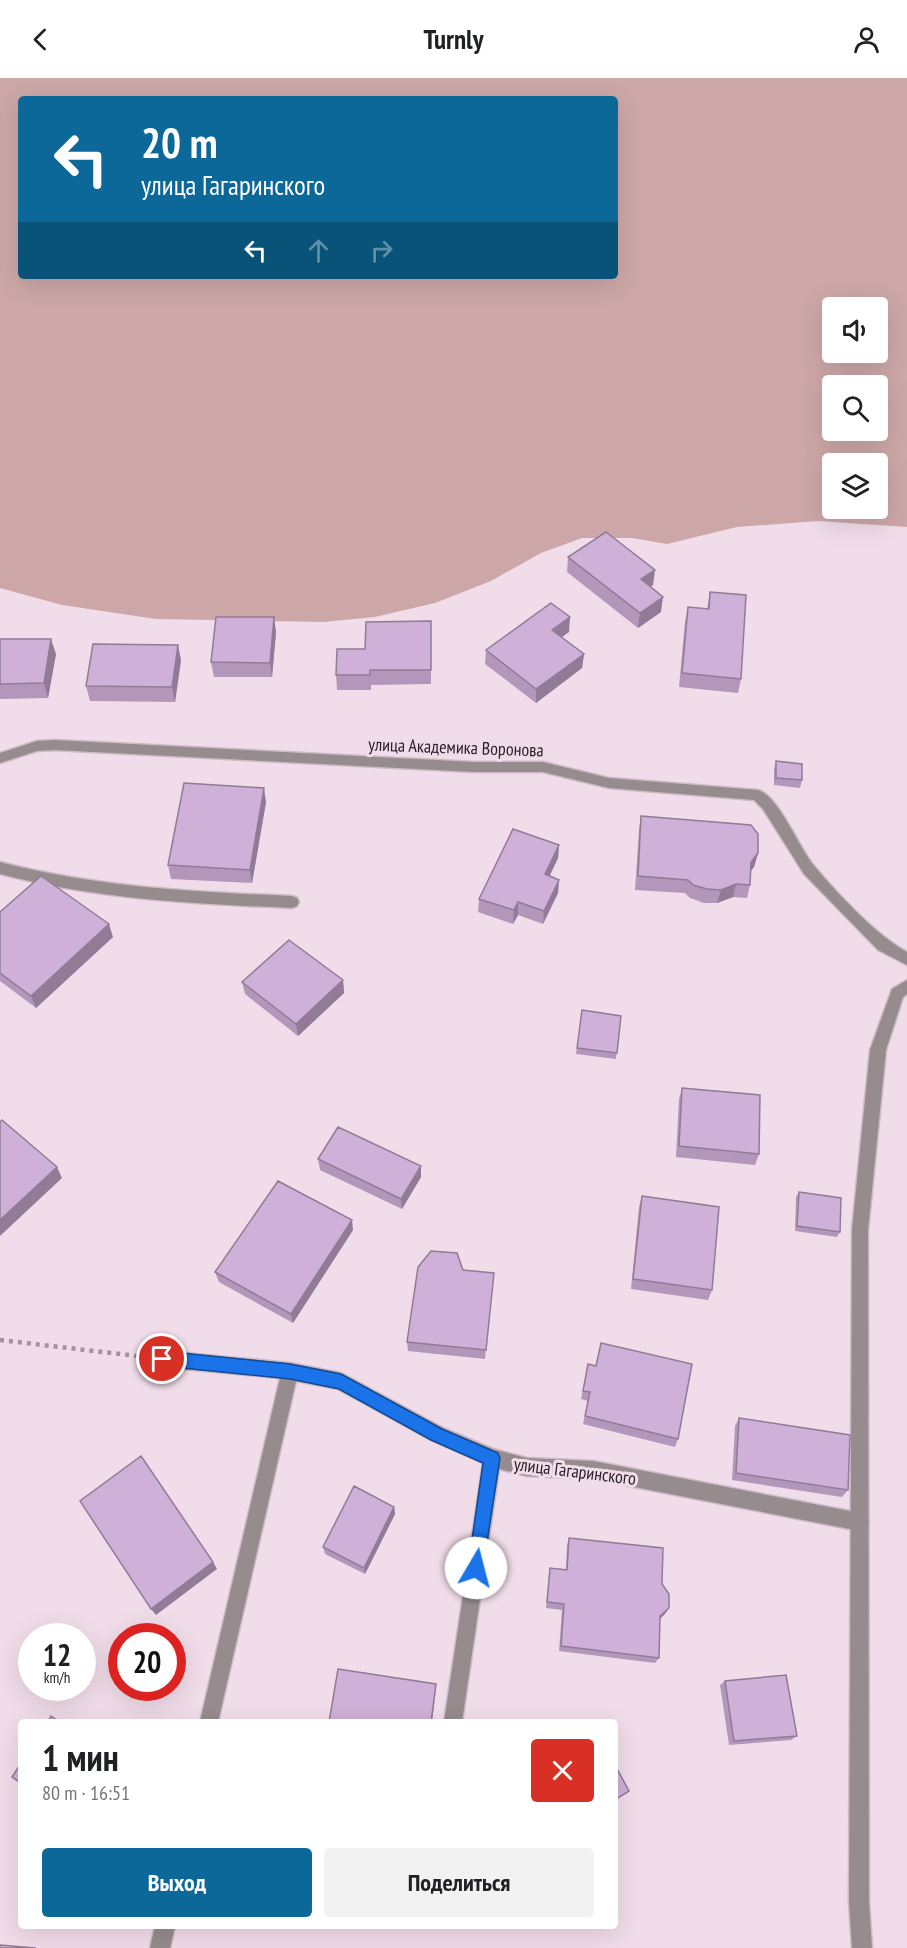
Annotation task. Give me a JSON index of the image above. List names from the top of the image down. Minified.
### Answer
{"streets":{"street":["улица Академика Воронова","улица Гагаринского"]},"page":{"header":"Turnly","turn":["20 m","улица Гагаринского"],"speed":"12 km/h","limit":"20","heading":["1 мин","80 m · 16:51"],"buttons":["Выход","Поделиться"]}}
